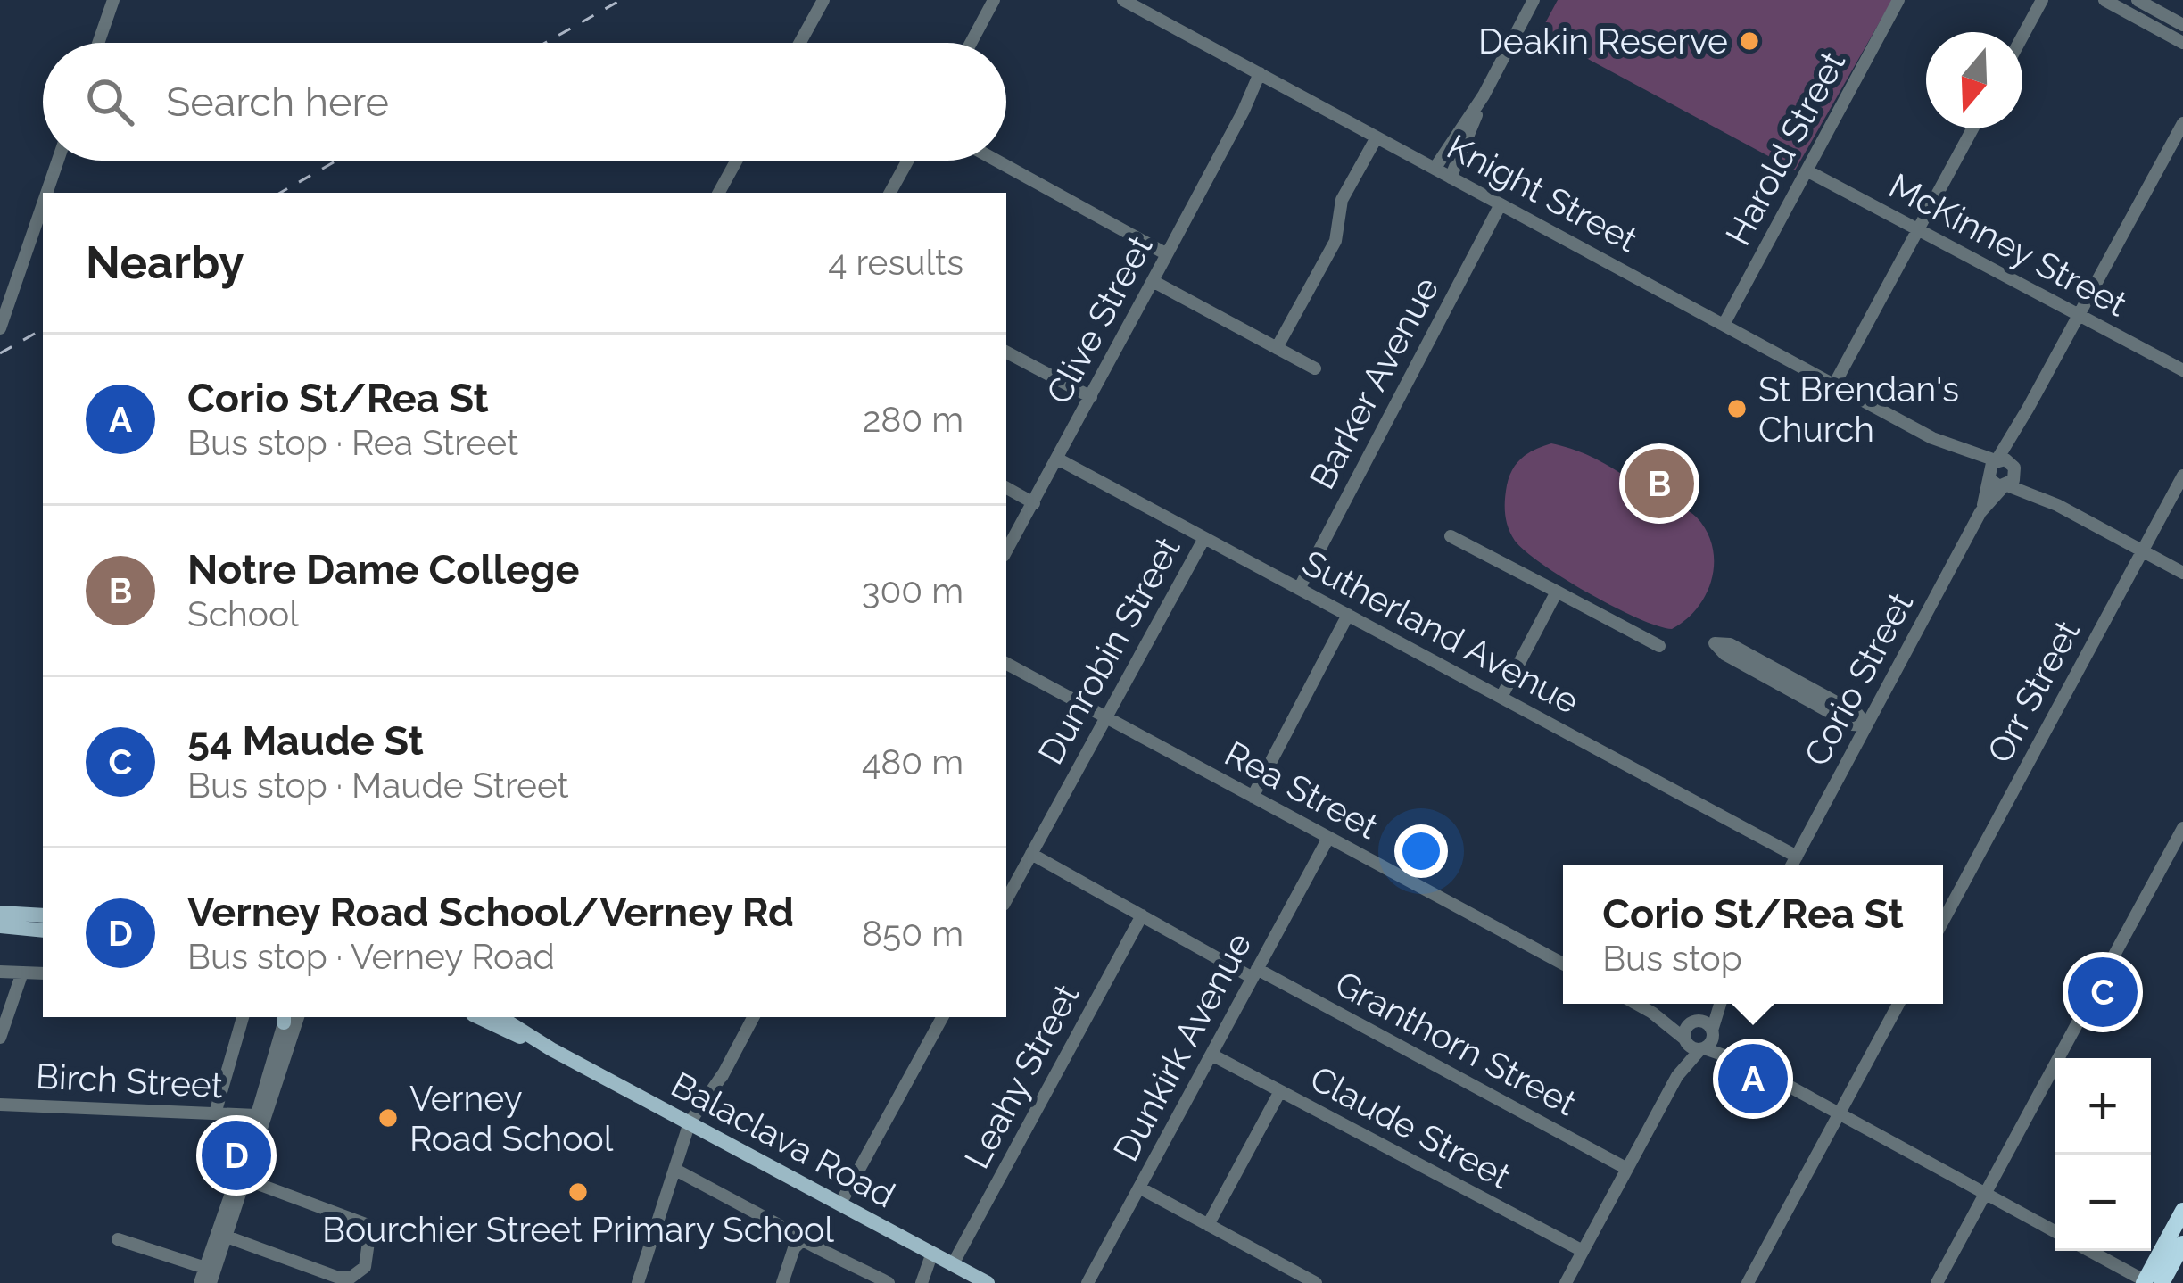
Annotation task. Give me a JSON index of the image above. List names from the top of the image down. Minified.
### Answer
{"streets":{"main road":["Balaclava Road"],"street":["Harold Street","Knight Street","McKinney Street","Clive Street","Barker Avenue","Sutherland Avenue","Dunrobin Street","Corio Street","Orr Street","Rea Street","Granthorn Street","Dunkirk Avenue","Leahy Street","Birch Street","Claude Street"]},"crossings":[["Harold Street","Knight Street"],["Harold Street","McKinney Street"],["Knight Street","Clive Street"],["Knight Street","Barker Avenue"],["Knight Street","Corio Street"],["Clive Street","Sutherland Avenue"],["Barker Avenue","Sutherland Avenue"],["Sutherland Avenue","Dunrobin Street"],["Sutherland Avenue","Corio Street"],["Dunrobin Street","Rea Street"],["Dunrobin Street","Granthorn Street"],["Rea Street","Dunkirk Avenue"],["Granthorn Street","Dunkirk Avenue"],["Granthorn Street","Leahy Street"],["Dunkirk Avenue","Claude Street"],["Leahy Street","Balaclava Road"]],"places":["Deakin Reserve","St Brendan's Church","Verney Road School","Bourchier Street Primary School"],"north":"bottom","page":{"search":"Search here","heading":["Nearby","4 results"],"list":[{"mark":"A","name":"Corio St/Rea St","note":"Bus stop · Rea Street","value":"280 m"},{"mark":"B","name":"Notre Dame College","note":"School","value":"300 m"},{"mark":"C","name":"54 Maude St","note":"Bus stop · Maude Street","value":"480 m"},{"mark":"D","name":"Verney Road School/Verney Rd","note":"Bus stop · Verney Road","value":"850 m"}],"pins":["B","C","A","D"],"popup":["Corio St/Rea St","Bus stop"],"map_buttons":["+","−"]}}
